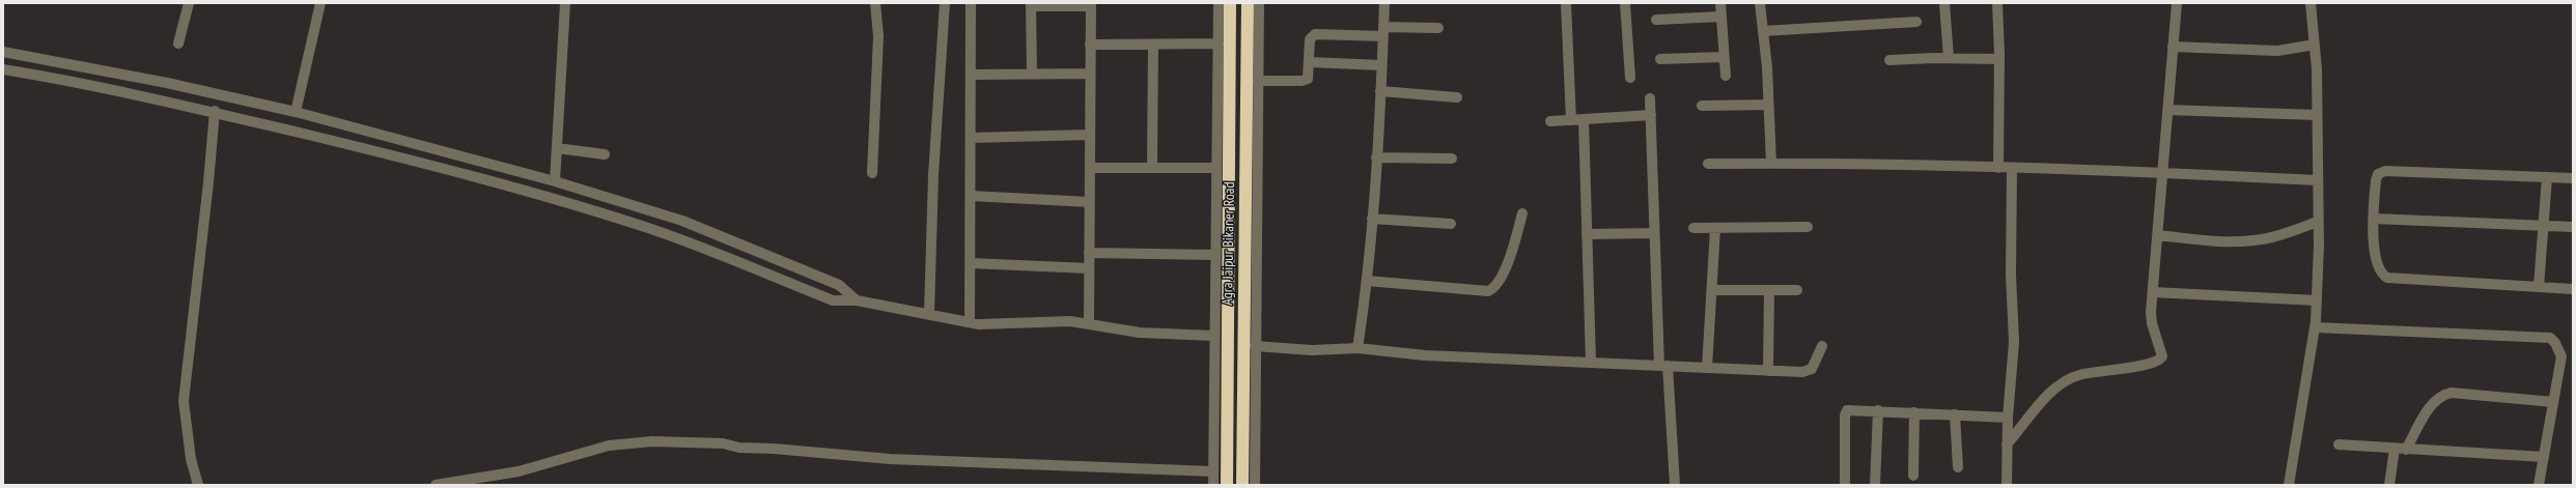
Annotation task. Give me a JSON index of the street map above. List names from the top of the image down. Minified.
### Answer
{"streets":{"highway":["Agra Jaipur Bikaner Road"]}}
